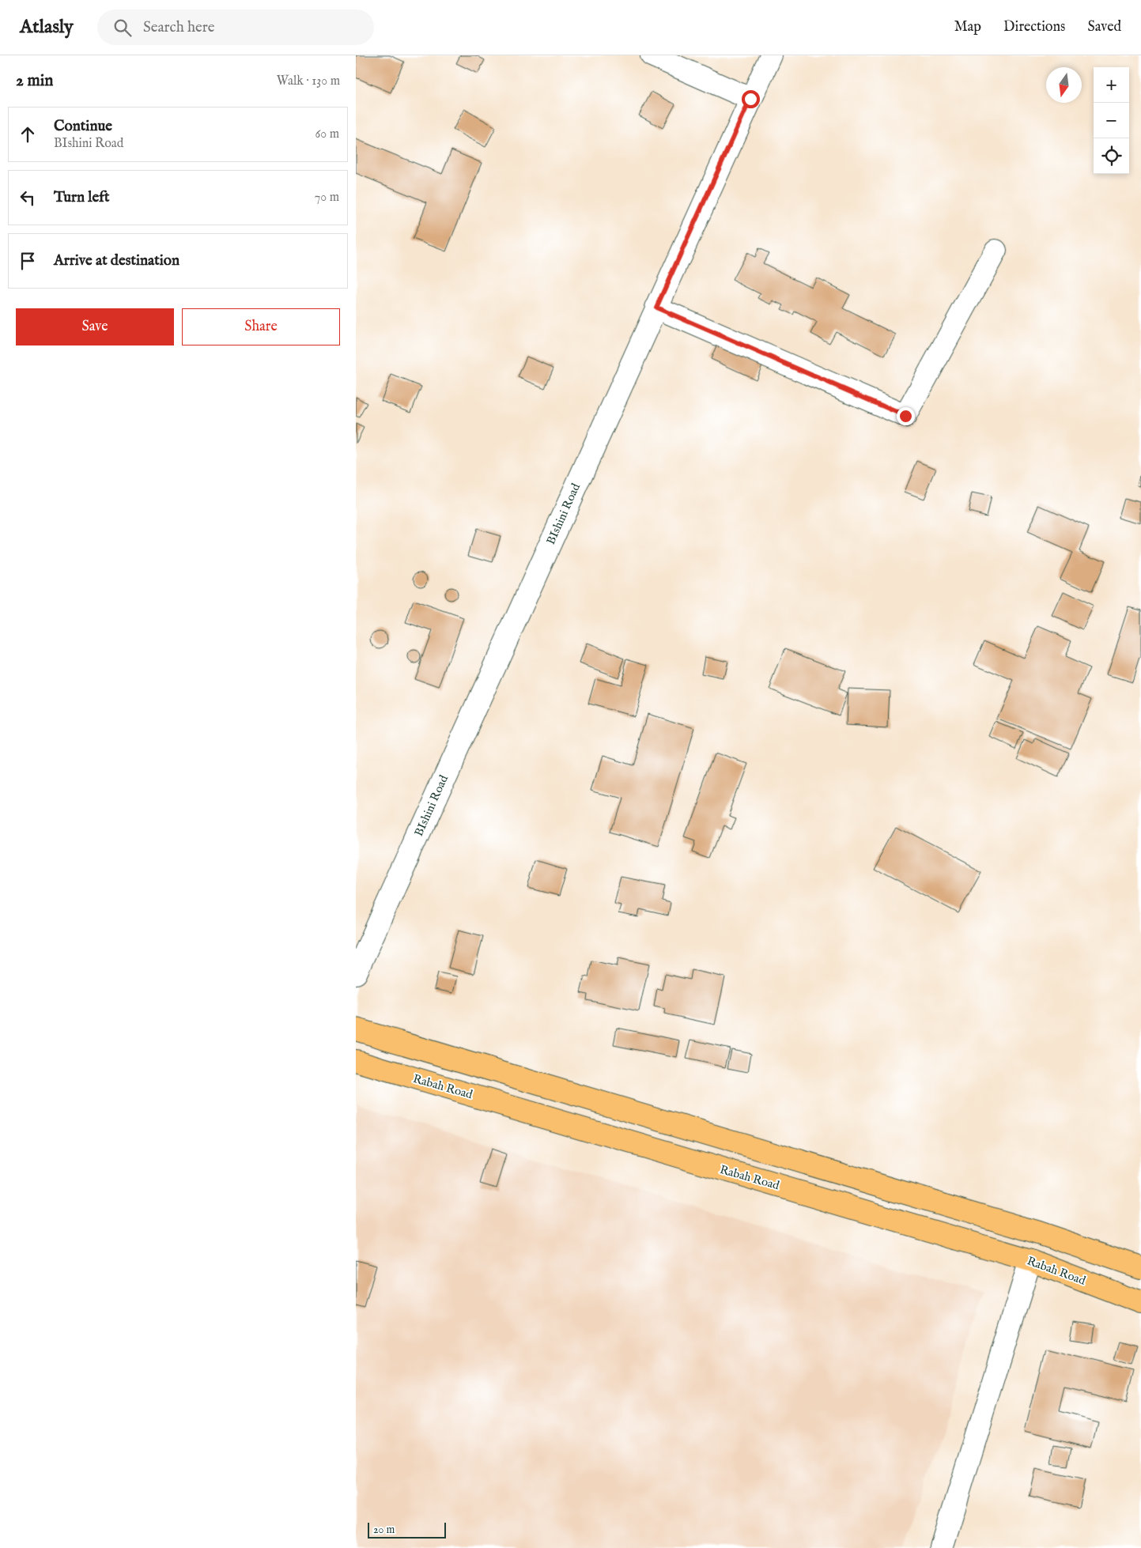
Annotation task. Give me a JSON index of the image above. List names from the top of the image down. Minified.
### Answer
{"streets":{"main road":["Rabah Road"],"street":["BIshini Road"]},"scale_bar":"20 m","north":"bottom","page":{"header":"Atlasly","search":"Search here","nav":["Map","Directions","Saved"],"heading":["2 min","Walk · 130 m"],"map_buttons":["+","−"],"list":[["Continue","BIshini Road","60 m"],["Turn left","70 m"],"Arrive at destination"],"buttons":["Save","Share"],"scale":"20 m"}}
